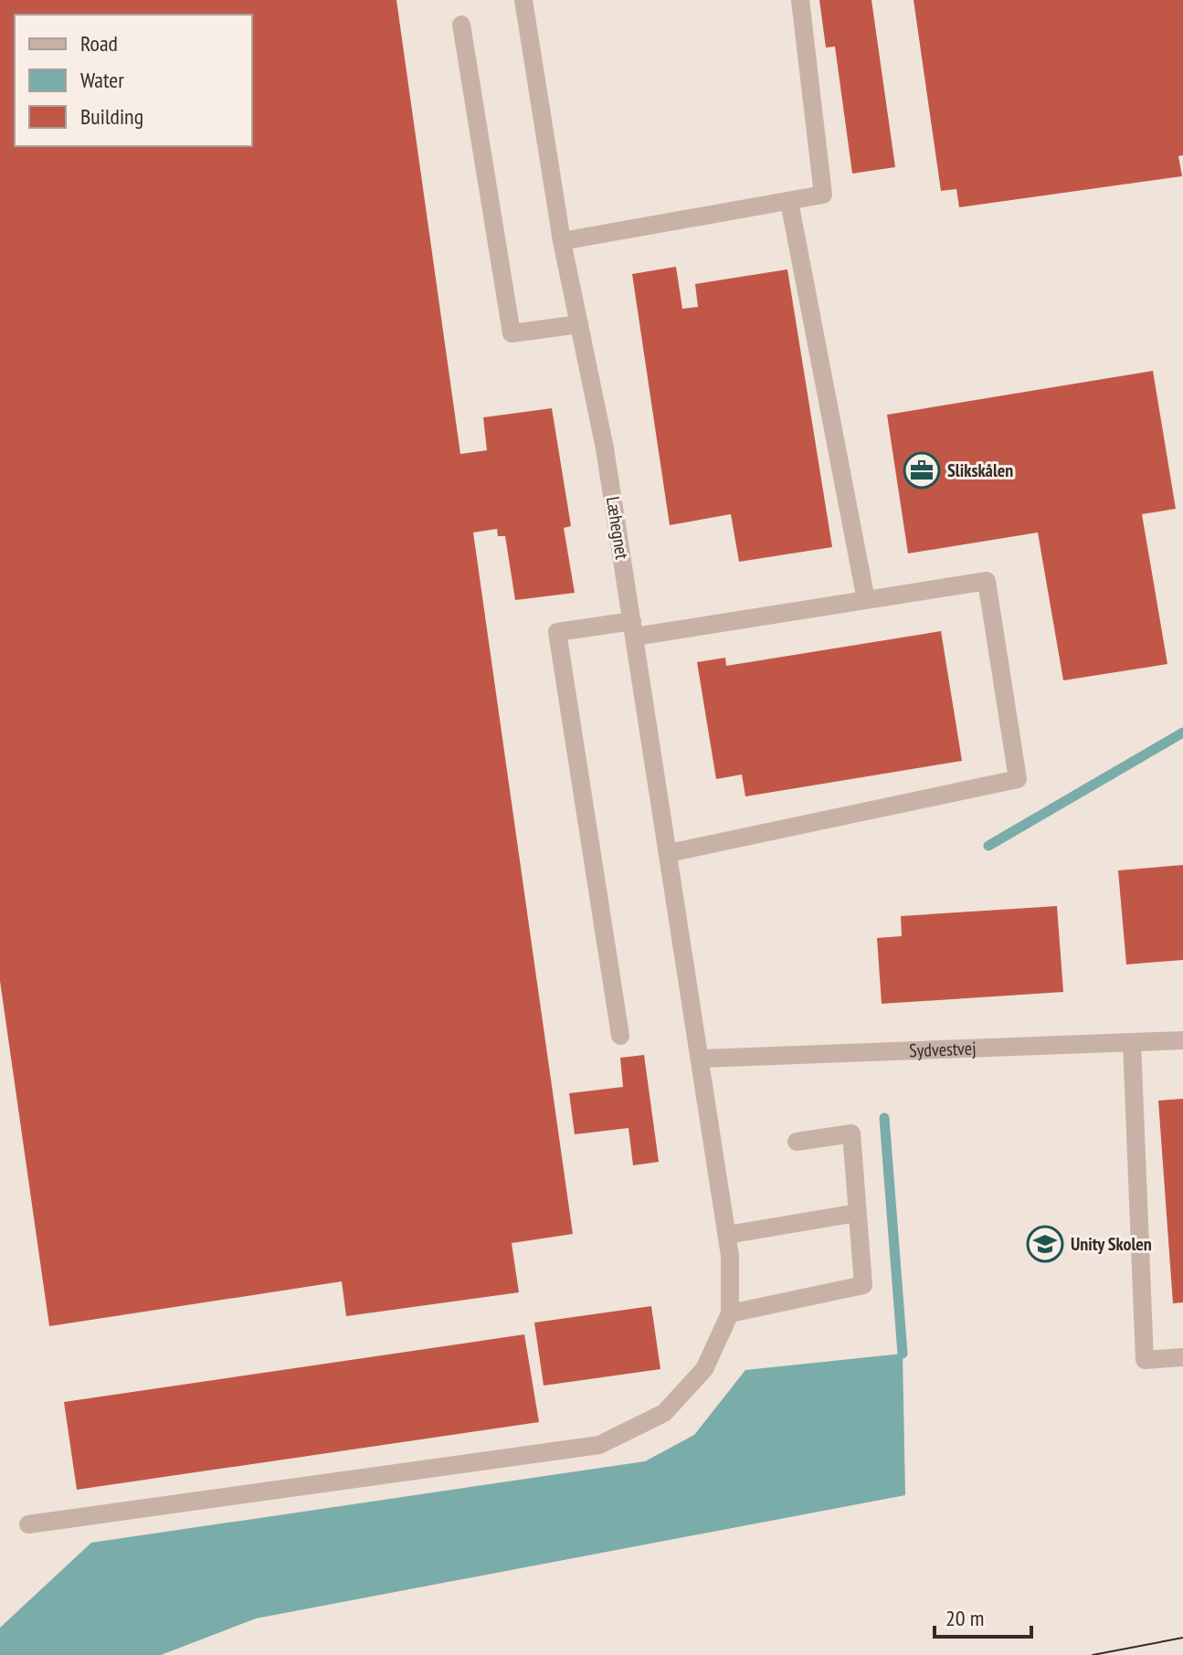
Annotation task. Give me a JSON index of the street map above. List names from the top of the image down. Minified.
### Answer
{"streets":{"street":["Læhegnet","Sydvestvej"]},"crossings":[["Læhegnet","Sydvestvej"]],"places":{"office":["Slikskålen"],"school or university":["Unity Skolen"]},"legend":["Road","Water","Building"],"scale_bar":"20 m"}
